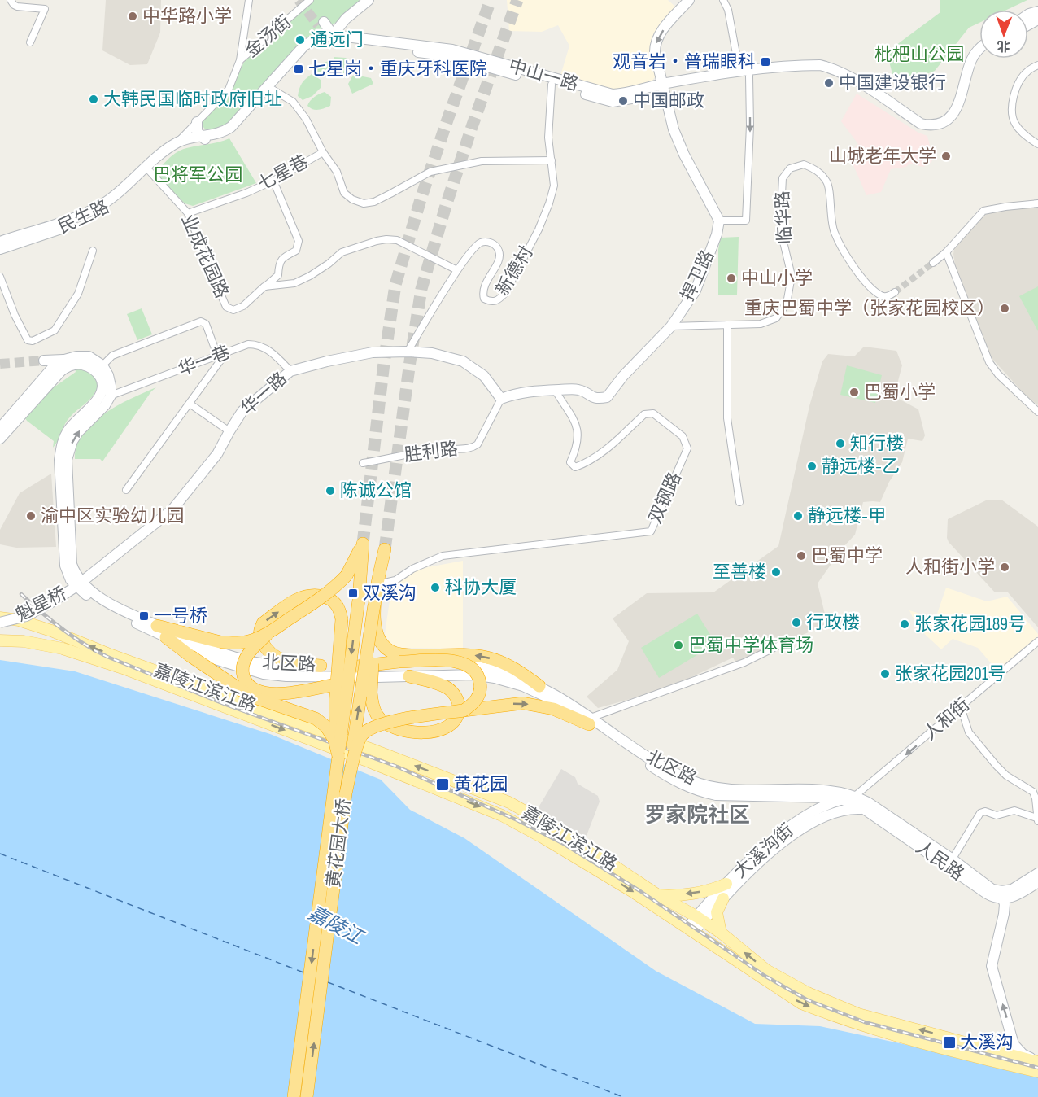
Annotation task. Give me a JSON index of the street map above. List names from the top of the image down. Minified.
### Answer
{"streets":{"highway":["黄花园大桥"],"main road":["中山一路","民生路","捍卫路","华一路","魁星桥","北区路","嘉陵江滨江路","大溪沟街","人民路"],"street":["金汤街","七星巷","临华路","业成花园路","新德村","华一巷","胜利路","双钢路","人和街"]},"crossings":[["金汤街","中山一路"],["金汤街","民生路"],["中山一路","民生路"],["中山一路","临华路"],["中山一路","新德村"],["七星巷","业成花园路"],["民生路","业成花园路"],["临华路","捍卫路"],["新德村","华一路"],["捍卫路","双钢路"],["华一巷","华一路"],["华一巷","北区路"],["华一路","胜利路"],["华一路","魁星桥"],["华一路","北区路"],["双钢路","黄花园大桥"],["魁星桥","北区路"],["北区路","人和街"],["北区路","大溪沟街"],["北区路","人民路"],["嘉陵江滨江路","大溪沟街"],["人和街","大溪沟街"],["人和街","人民路"],["大溪沟街","人民路"]],"one_way":["人和街"],"districts":["罗家院社区"],"water":["嘉陵江"],"parks":["枇杷山公园","巴将军公园"],"places":{"other":["中华路小学","通远门","中国建设银行","大韩民国临时政府旧址","中国邮政","山城老年大学","中山小学","重庆巴蜀中学（张家花园校区）","巴蜀小学","知行楼","静远楼-乙","陈诚公馆","渝中区实验幼儿园","静远楼-甲","巴蜀中学","人和街小学","至善楼","科协大厦","行政楼","张家花园189号","巴蜀中学体育场","张家花园201号"],"transit":["观音岩‧普瑞眼科","七星岗‧重庆牙科医院","双溪沟","一号桥","黄花园","大溪沟"]},"north":"bottom"}
